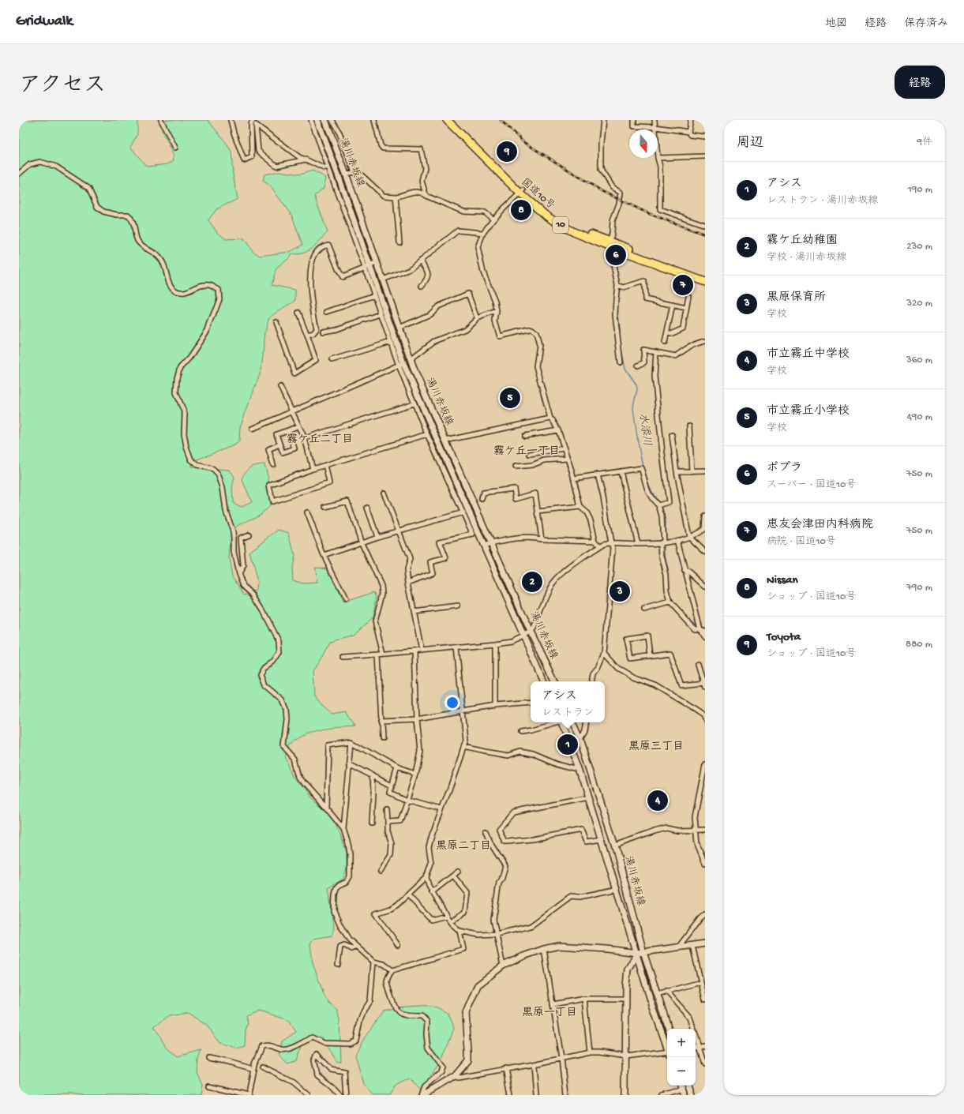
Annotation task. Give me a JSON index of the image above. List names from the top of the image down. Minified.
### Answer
{"streets":{"highway":["国道10号","10"],"main road":["湯川赤坂線"]},"districts":["霧ケ丘二丁目","霧ケ丘一丁目","黒原三丁目","黒原二丁目","黒原一丁目"],"water":["水添川"],"north":"bottom","page":{"header":"Gridwalk","nav":["地図","経路","保存済み"],"title":"アクセス","buttons":"経路","heading":["周辺","9件"],"pins":["9","8","6","7","5","2","3","1","4"],"list":[{"mark":"1","name":"アシス","note":"レストラン · 湯川赤坂線","value":"190 m"},{"mark":"2","name":"霧ケ丘幼稚園","note":"学校 · 湯川赤坂線","value":"230 m"},{"mark":"3","name":"黒原保育所","note":"学校","value":"320 m"},{"mark":"4","name":"市立霧丘中学校","note":"学校","value":"360 m"},{"mark":"5","name":"市立霧丘小学校","note":"学校","value":"490 m"},{"mark":"6","name":"ポプラ","note":"スーパー · 国道10号","value":"750 m"},{"mark":"7","name":"恵友会津田内科病院","note":"病院 · 国道10号","value":"750 m"},{"mark":"8","name":"Nissan","note":"ショップ · 国道10号","value":"790 m"},{"mark":"9","name":"Toyota","note":"ショップ · 国道10号","value":"880 m"}],"popup":["アシス","レストラン"],"map_buttons":["+","−"]}}
